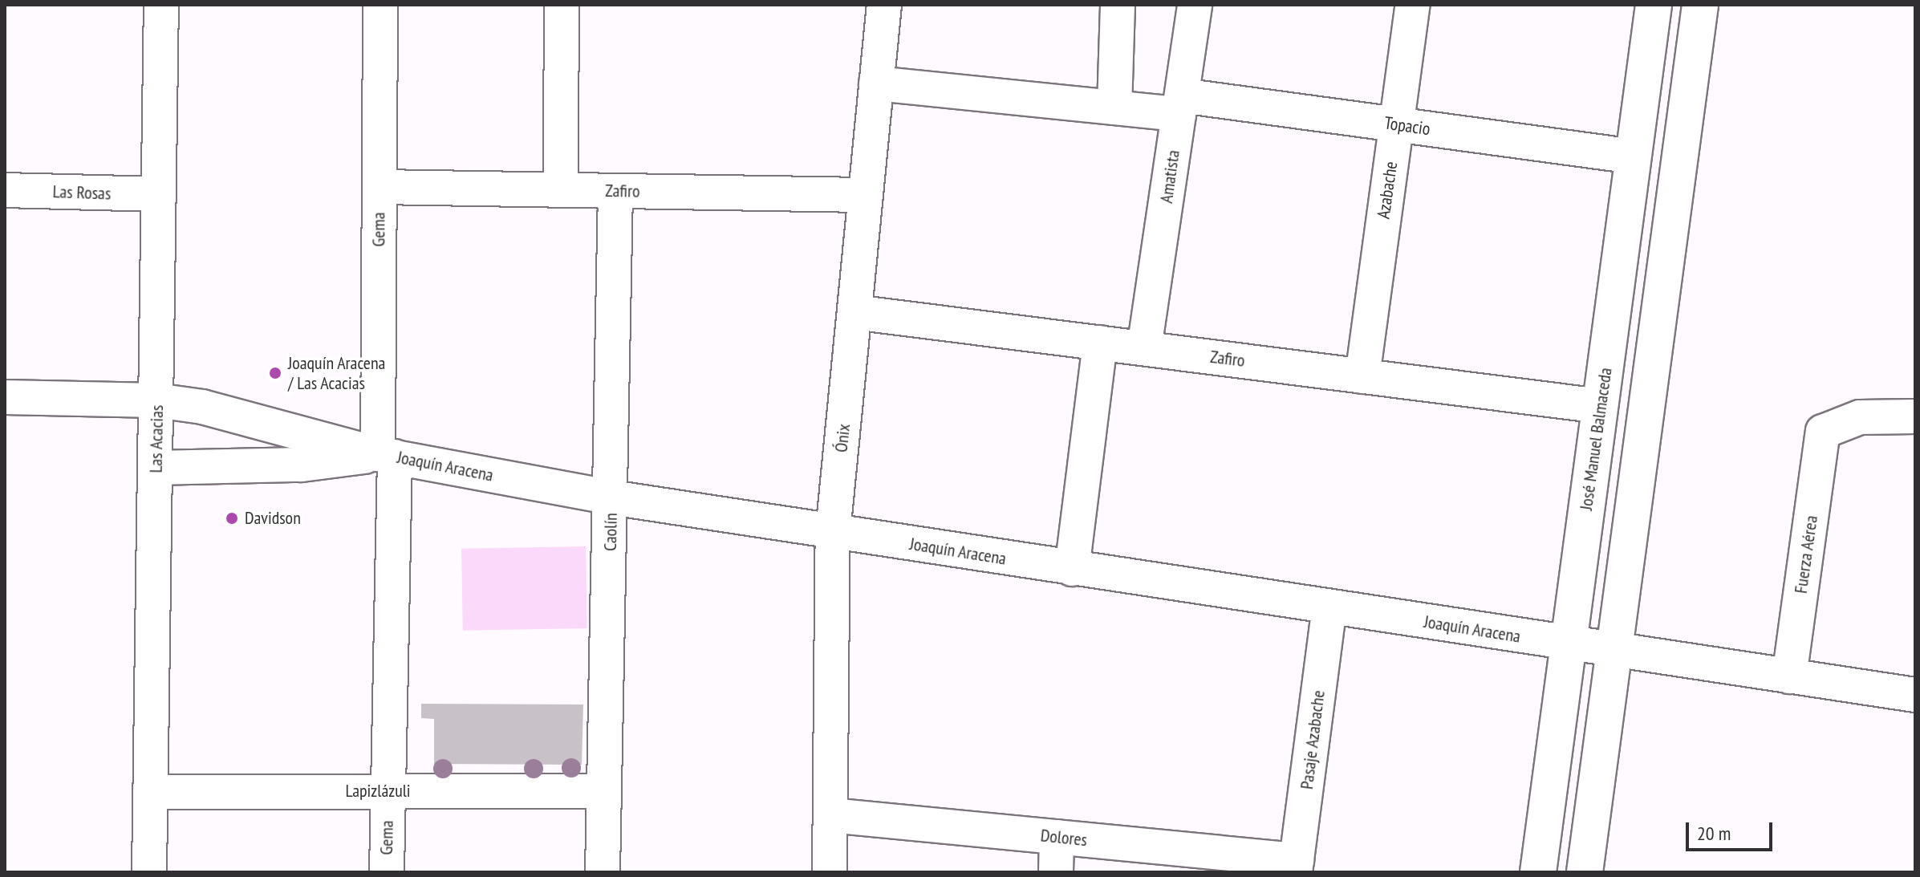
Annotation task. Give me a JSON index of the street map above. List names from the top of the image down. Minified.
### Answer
{"streets":{"main road":["José Manuel Balmaceda"],"street":["Topacio","Amatista","Azabache","Zafiro","Las Rosas","Gema","Ónix","Las Acacias","Joaquín Aracena","Caolín","Fuerza Aérea","Pasaje Azabache","Lapizlázuli","Dolores"]},"crossings":[["Topacio","Amatista"],["Topacio","Azabache"],["Topacio","Ónix"],["Topacio","José Manuel Balmaceda"],["Amatista","Zafiro"],["Azabache","Zafiro"],["Zafiro","Gema"],["Zafiro","Ónix"],["Zafiro","José Manuel Balmaceda"],["Zafiro","Caolín"],["Las Rosas","Las Acacias"],["Gema","Joaquín Aracena"],["Gema","Lapizlázuli"],["Ónix","Joaquín Aracena"],["Ónix","Dolores"],["Las Acacias","Joaquín Aracena"],["Las Acacias","Lapizlázuli"],["José Manuel Balmaceda","Joaquín Aracena"],["Joaquín Aracena","Caolín"],["Joaquín Aracena","Fuerza Aérea"],["Joaquín Aracena","Pasaje Azabache"],["Caolín","Lapizlázuli"],["Pasaje Azabache","Dolores"]],"places":["Joaquín Aracena / Las Acacias","Davidson"],"scale_bar":"20 m"}
